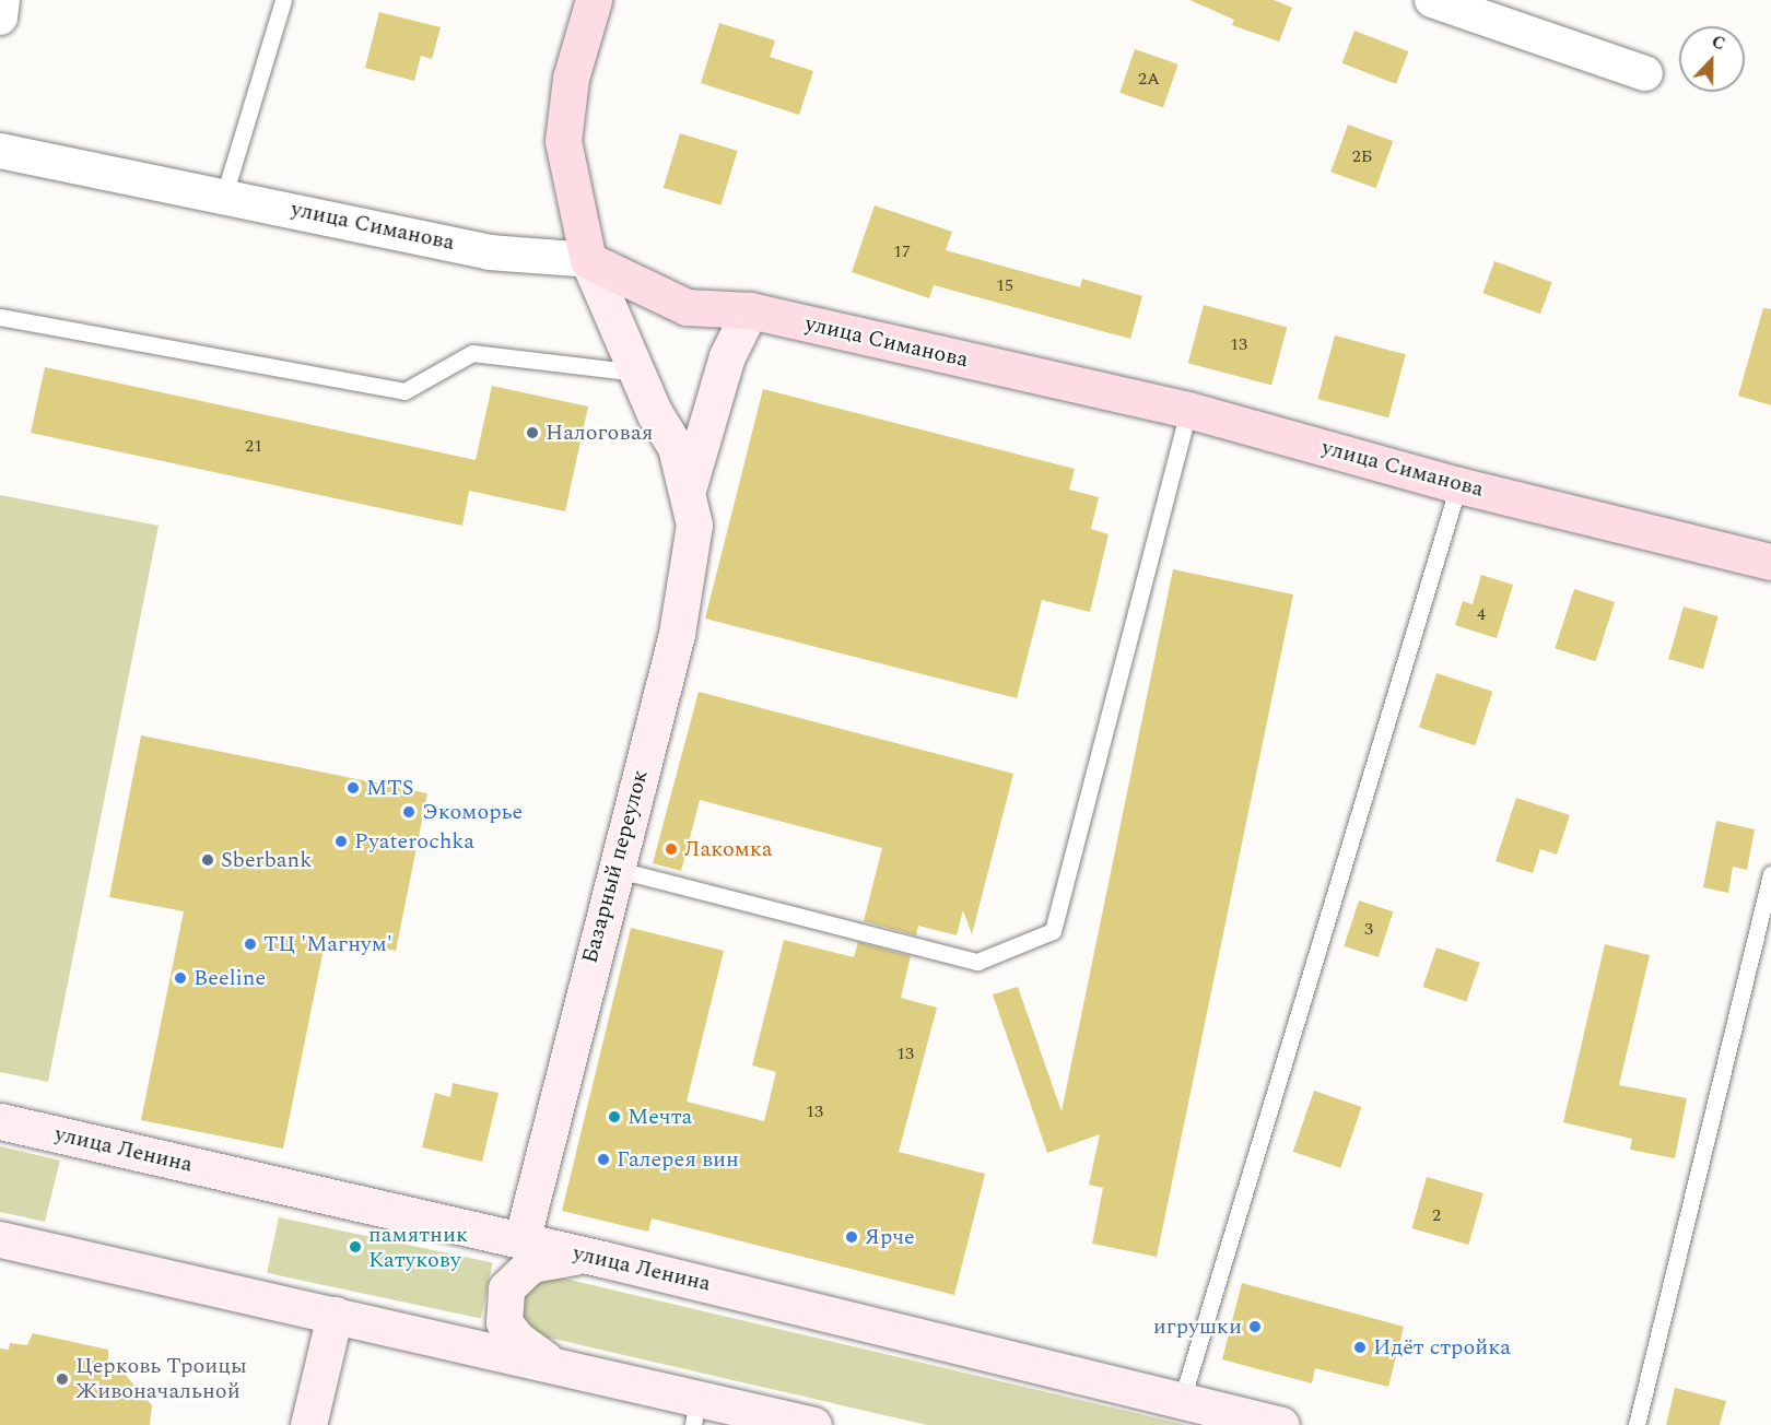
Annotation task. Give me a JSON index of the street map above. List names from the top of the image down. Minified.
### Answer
{"streets":{"main road":["улица Симанова","Базарный переулок","улица Ленина"]},"crossings":[["улица Симанова","Базарный переулок"],["Базарный переулок","улица Ленина"]],"places":["Налоговая","MTS","Экоморье","Pyaterochka","Лакомка","Sberbank","ТЦ 'Магнум'","Beeline","Мечта","Галерея вин","Ярче","памятник Катукову","игрушки","Идёт стройка","Церковь Троицы Живоначальной"],"house_numbers":["2А","2Б","17","15","13","21","4","3","13","13","2"],"north":"top"}
